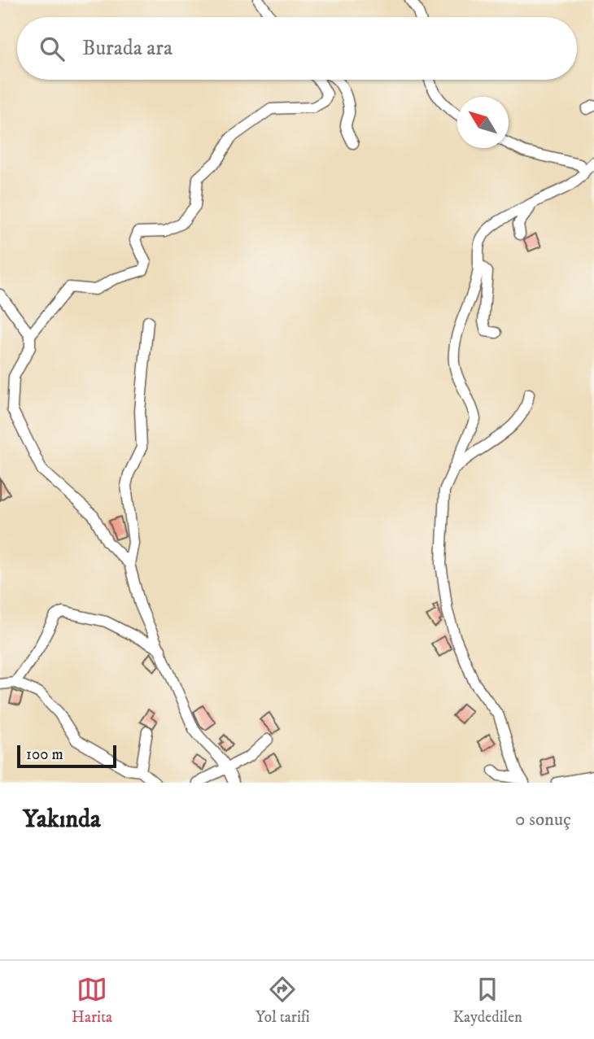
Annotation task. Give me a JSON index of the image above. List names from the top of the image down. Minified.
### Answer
{"scale_bar":"100 m","north":"top left","page":{"search":"Burada ara","scale":"100 m","heading":["Yakında","0 sonuç"],"nav":["Harita","Yol tarifi","Kaydedilen"]}}
